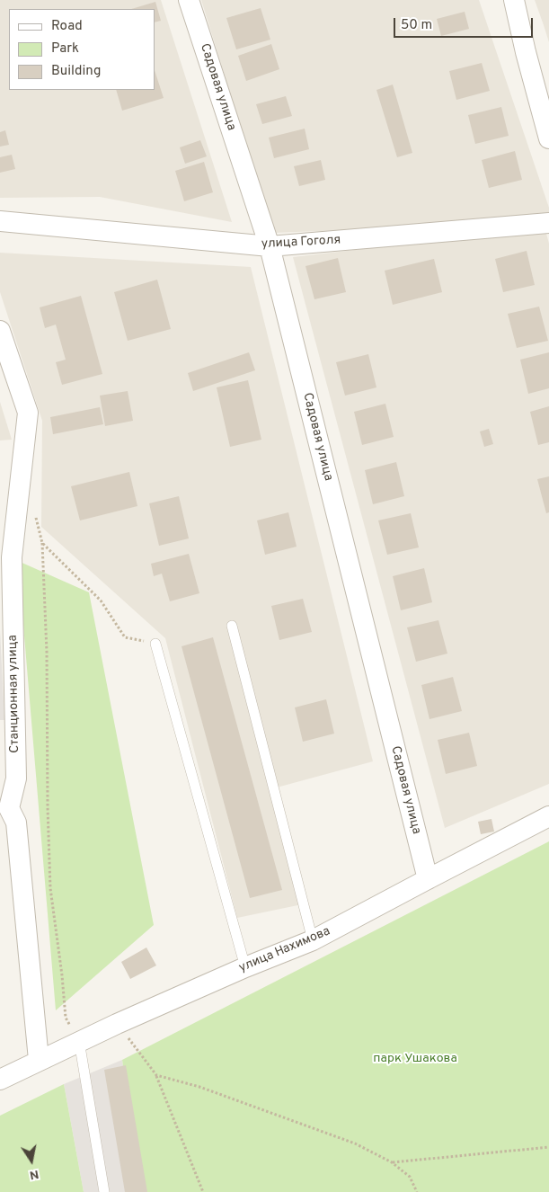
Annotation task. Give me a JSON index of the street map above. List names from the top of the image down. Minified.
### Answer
{"streets":{"street":["Садовая улица","улица Гоголя","Станционная улица","улица Нахимова"]},"crossings":[["Садовая улица","улица Гоголя"],["Садовая улица","улица Нахимова"],["Станционная улица","улица Нахимова"]],"parks":["парк Ушакова"],"legend":["Road","Park","Building"],"scale_bar":"50 m","north":"bottom"}
